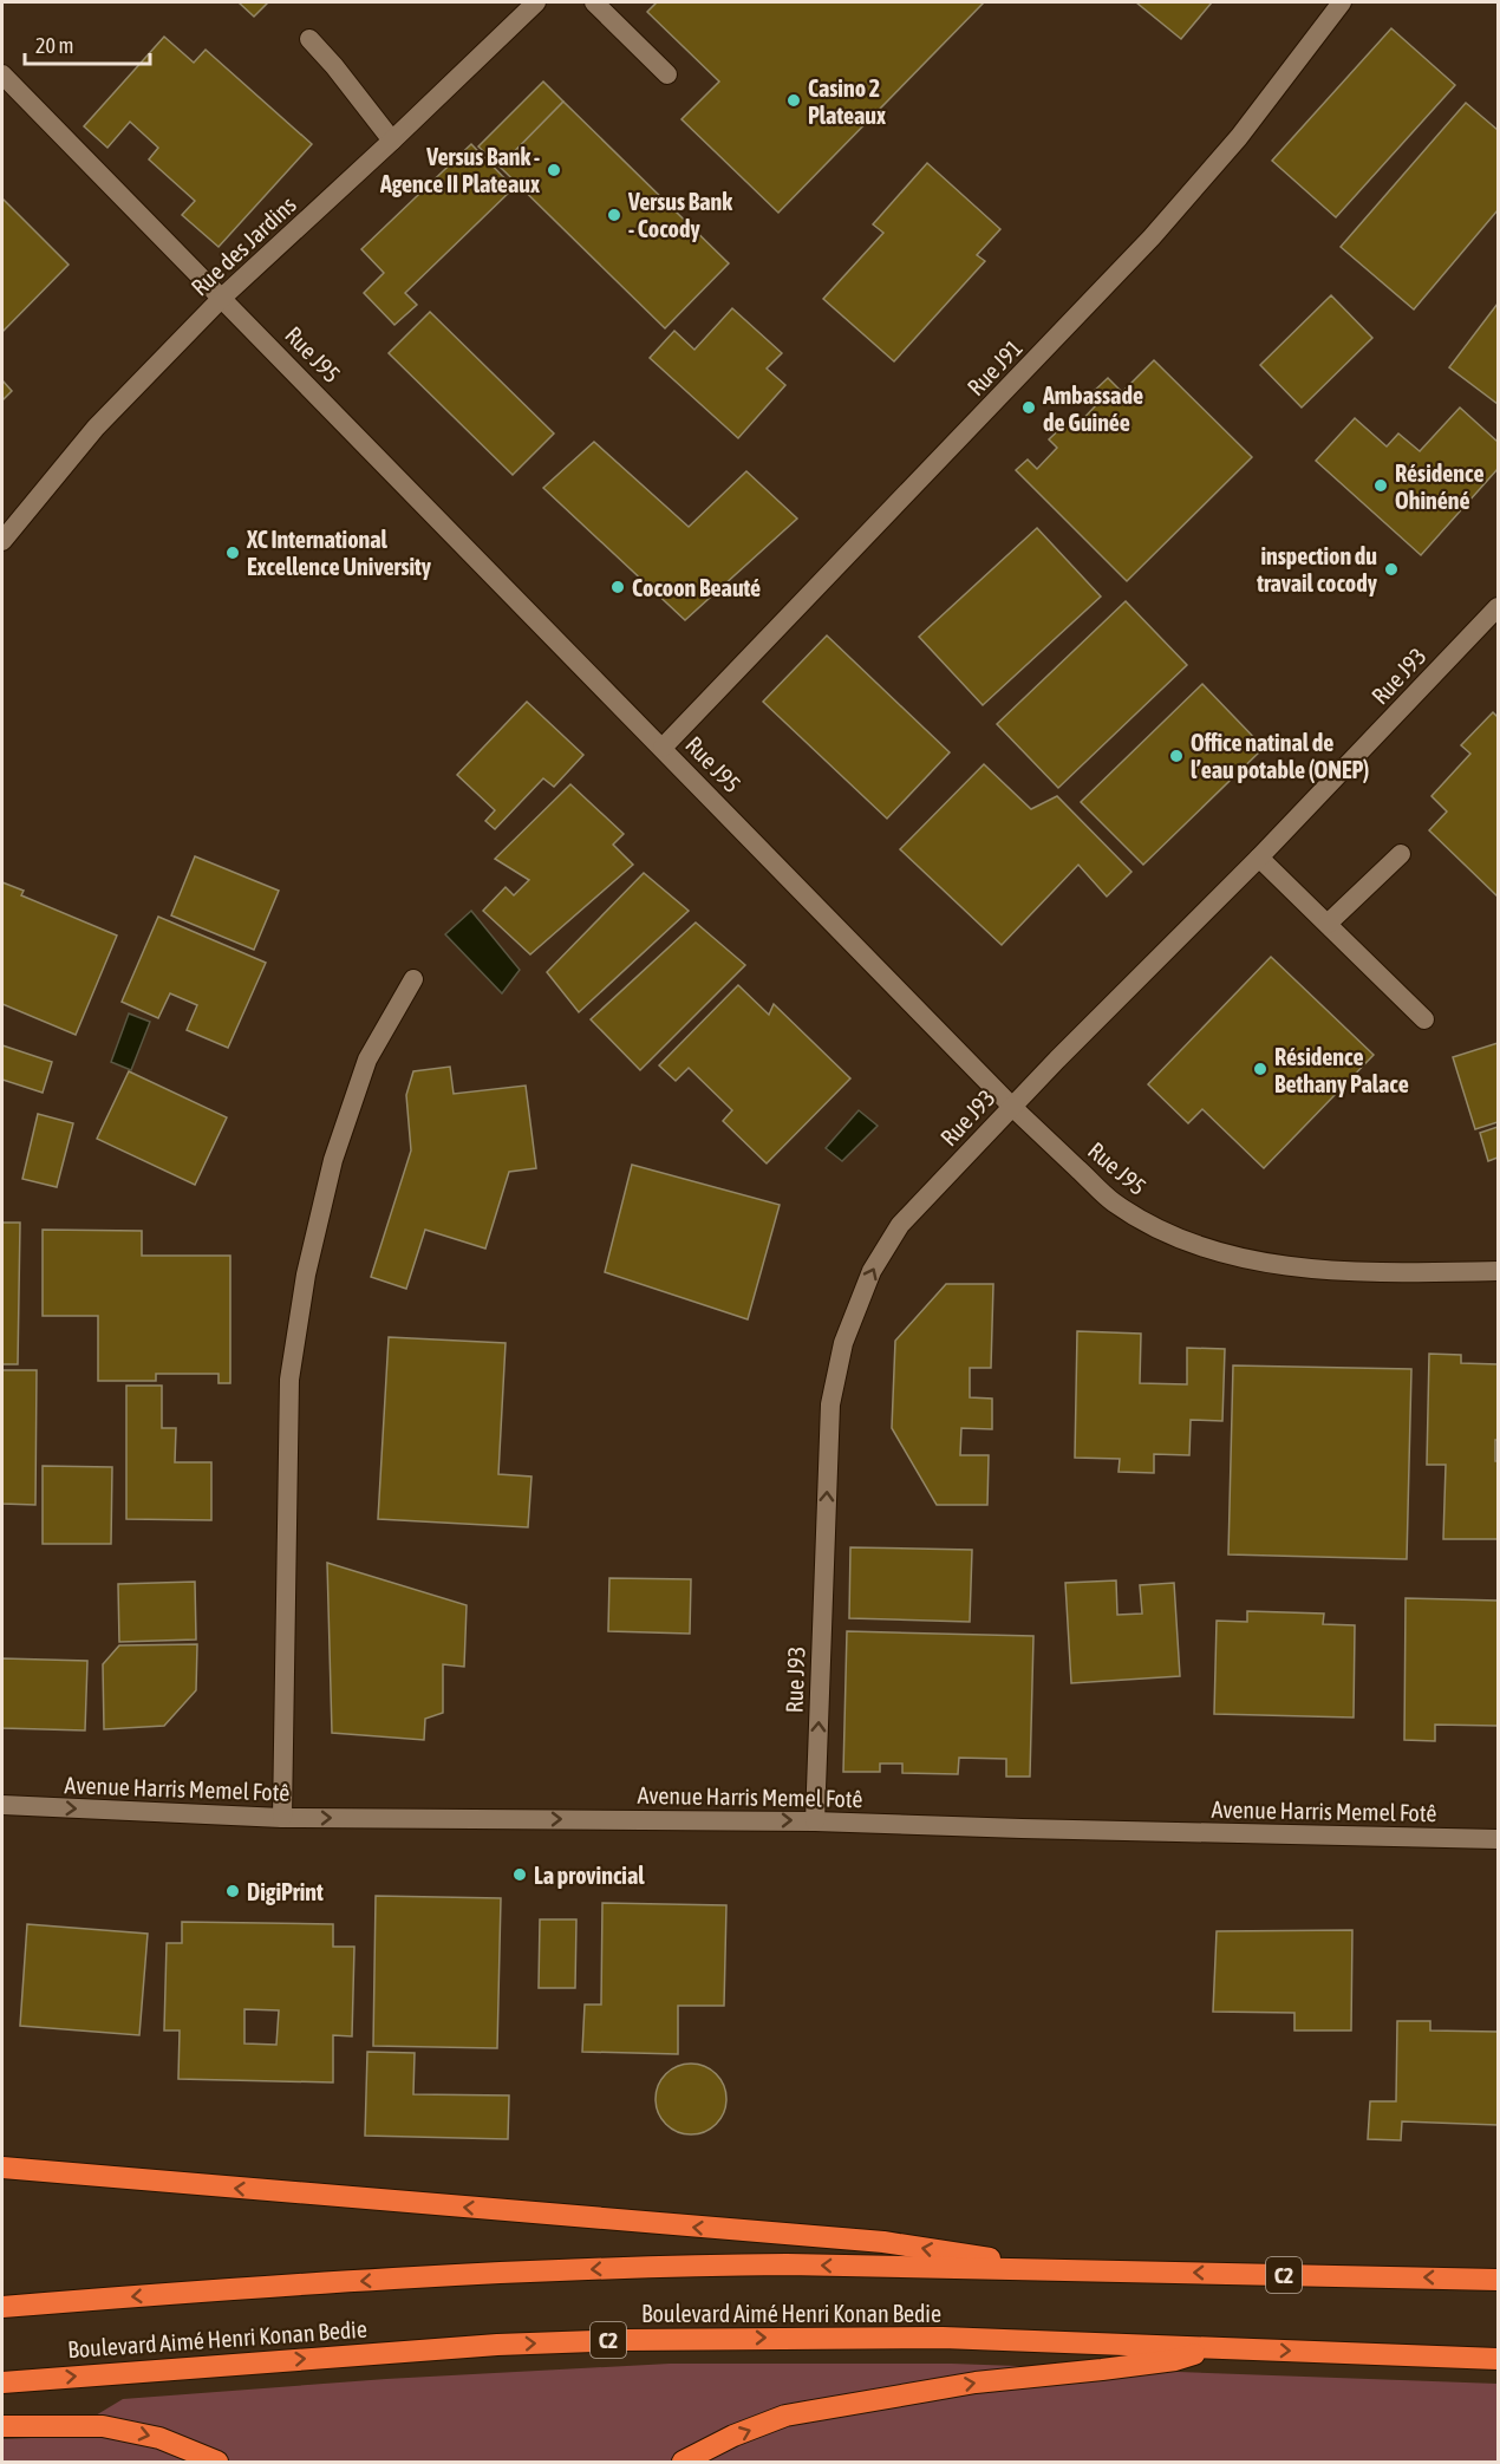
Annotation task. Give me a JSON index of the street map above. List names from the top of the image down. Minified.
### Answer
{"streets":{"highway":["C2","Boulevard Aimé Henri Konan Bedie"],"street":["Rue des Jardins","Rue J95","Rue J91","Rue J93","Avenue Harris Memel Fotê"]},"crossings":[["Rue des Jardins","Rue J95"],["Rue J95","Rue J91"],["Rue J95","Rue J93"],["Rue J93","Avenue Harris Memel Fotê"]],"one_way":["Rue J93","Avenue Harris Memel Fotê"],"places":["Casino 2 Plateaux","Versus Bank - Agence II Plateaux","Versus Bank - Cocody","Ambassade de Guinée","Résidence Ohinéné","XC International Excellence University","inspection du travail cocody","Cocoon Beauté","Office natinal de l’eau potable (ONEP)","Résidence Bethany Palace","La provincial","DigiPrint"],"scale_bar":"20 m"}
